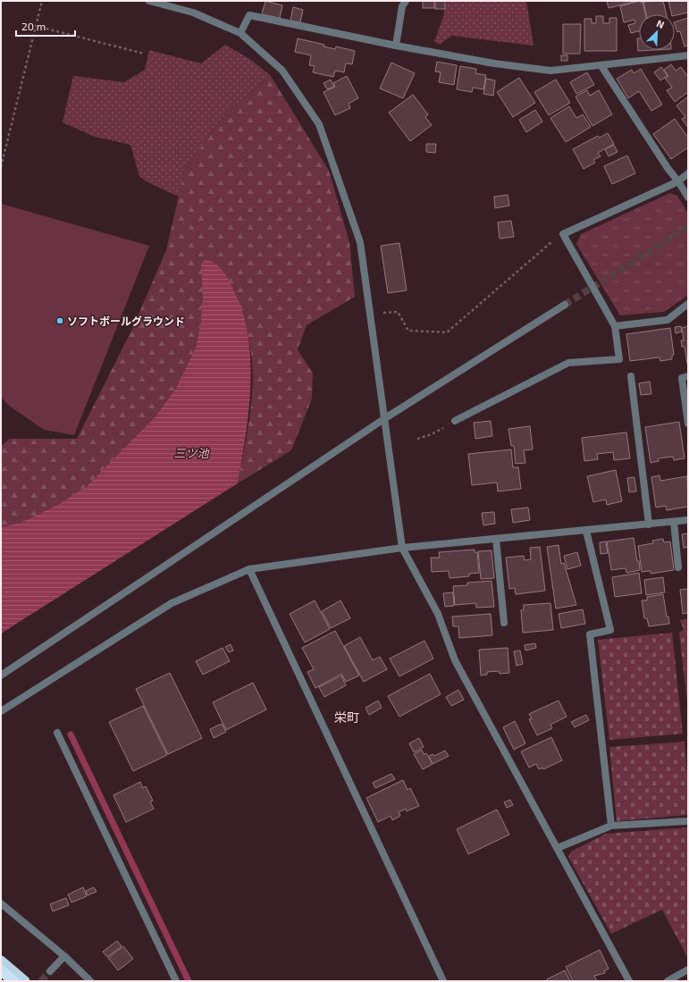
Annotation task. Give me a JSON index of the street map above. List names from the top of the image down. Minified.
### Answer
{"districts":["栄町"],"water":["三ツ池"],"places":["ソフトボールグラウンド"],"scale_bar":"20 m","north":"top right"}
